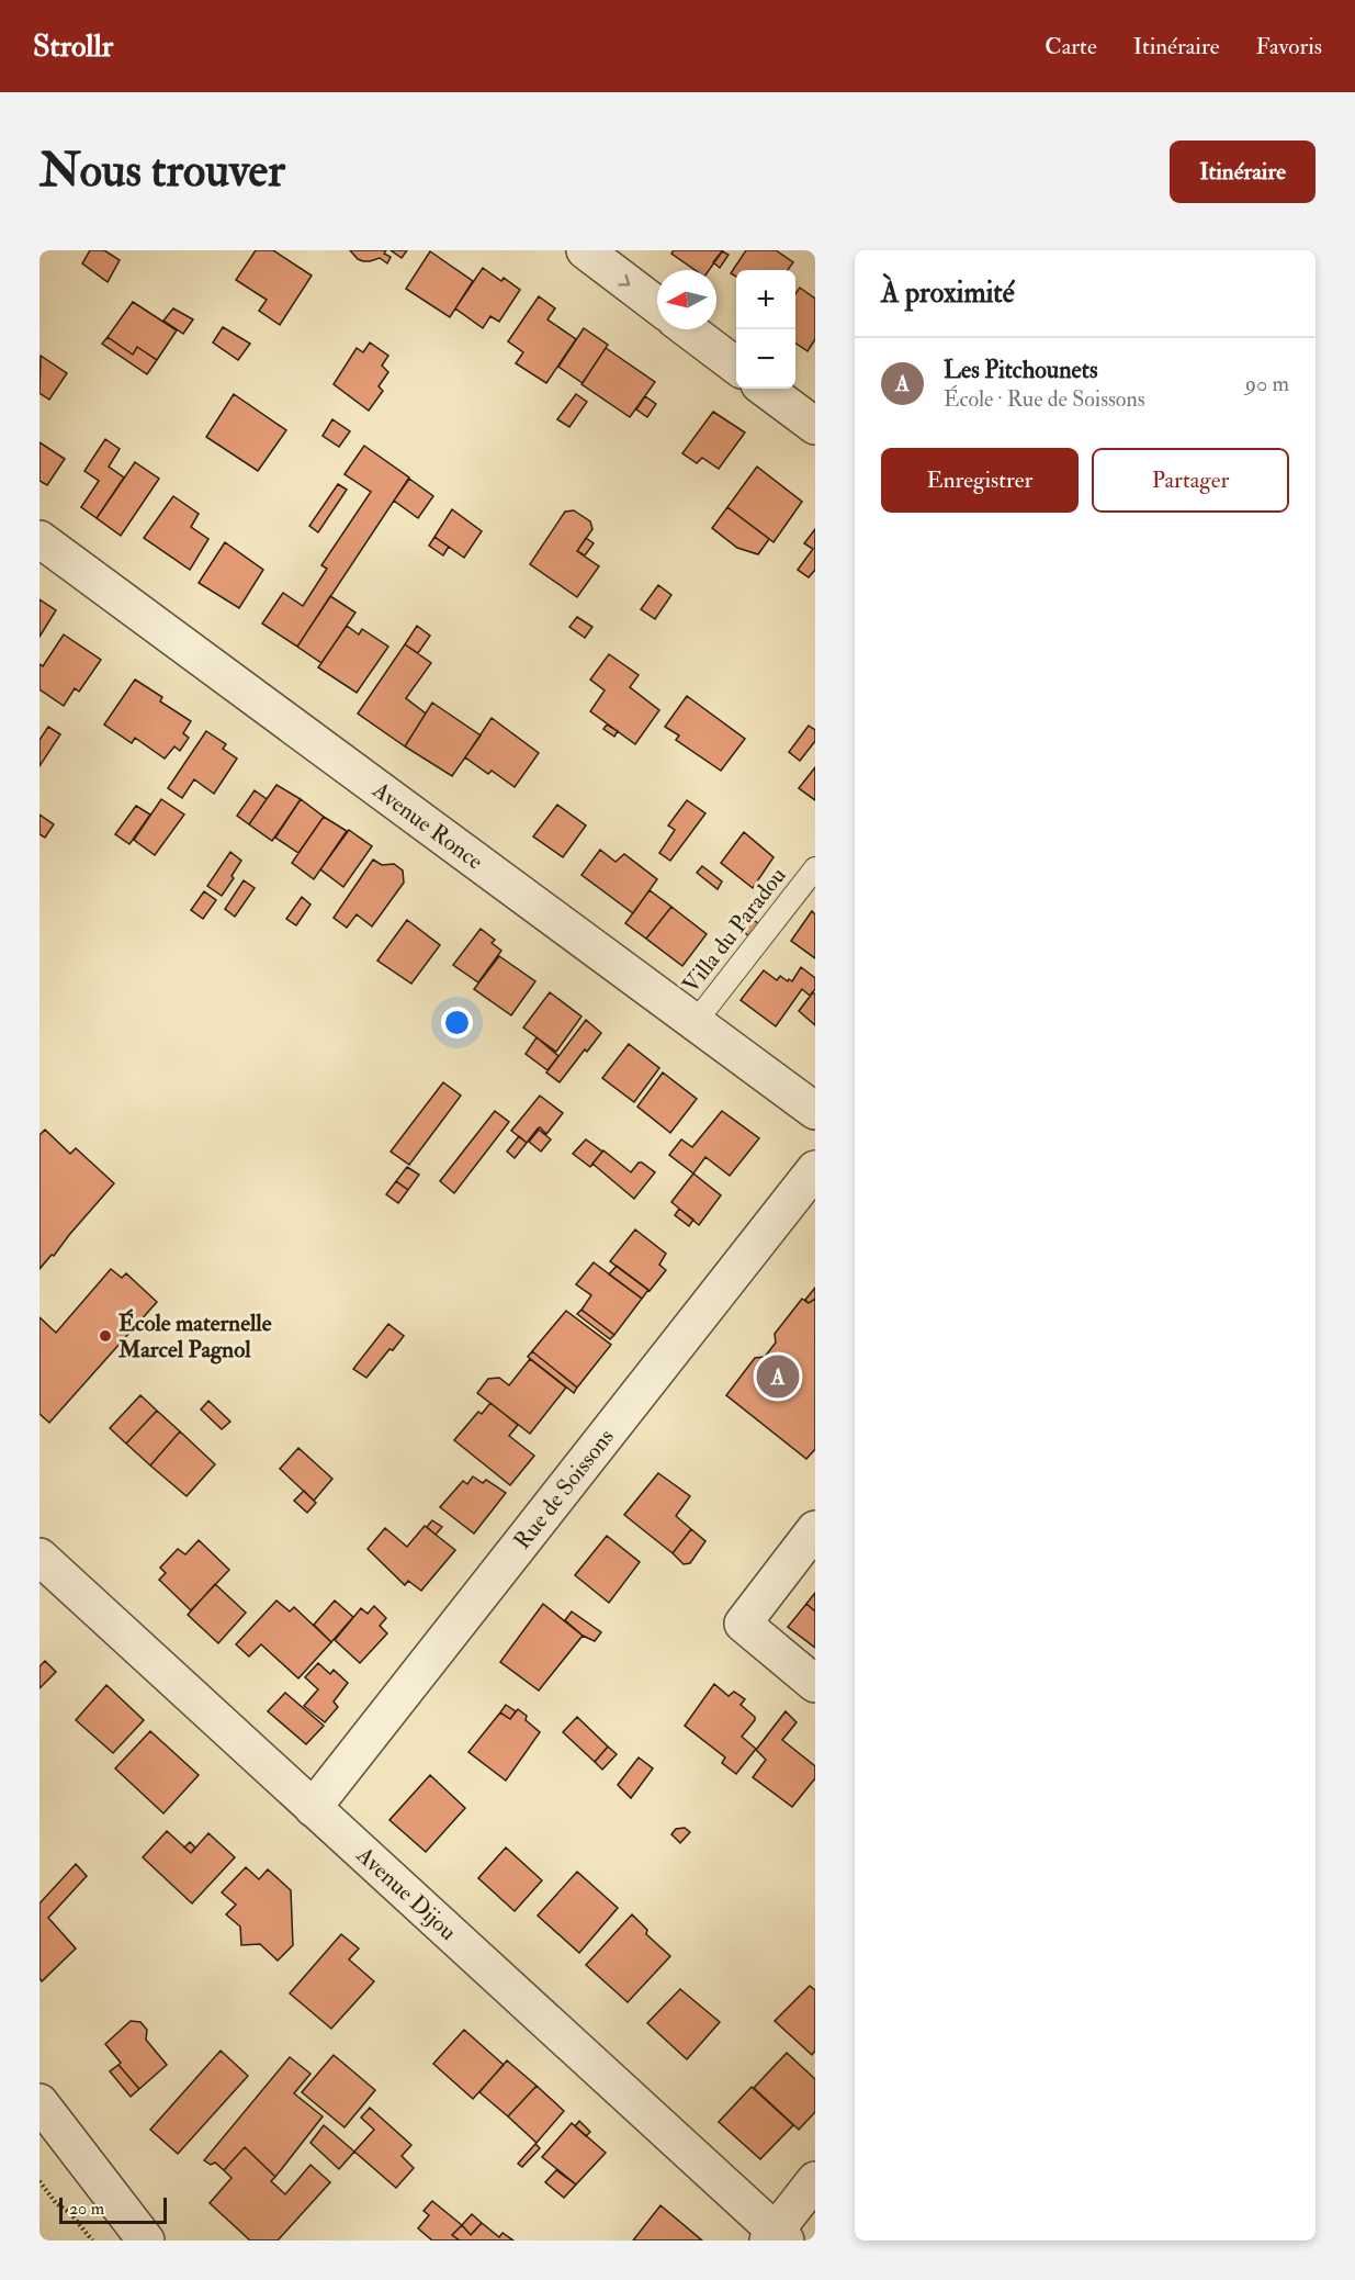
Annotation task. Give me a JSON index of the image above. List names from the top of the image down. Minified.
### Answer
{"streets":{"street":["Avenue Ronce","Rue de Soissons","Avenue Dijou"],"lane":["Villa du Paradou"]},"crossings":[["Avenue Ronce","Villa du Paradou"],["Rue de Soissons","Avenue Dijou"]],"places":["École maternelle Marcel Pagnol"],"scale_bar":"20 m","north":"left","page":{"header":"Strollr","nav":["Carte","Itinéraire","Favoris"],"buttons":["Itinéraire",["Enregistrer","Partager"]],"title":"Nous trouver","heading":"À proximité","map_buttons":["+","−"],"list":[{"mark":"A","name":"Les Pitchounets","note":"École · Rue de Soissons","value":"90 m"}],"pins":"A","scale":"20 m"}}
